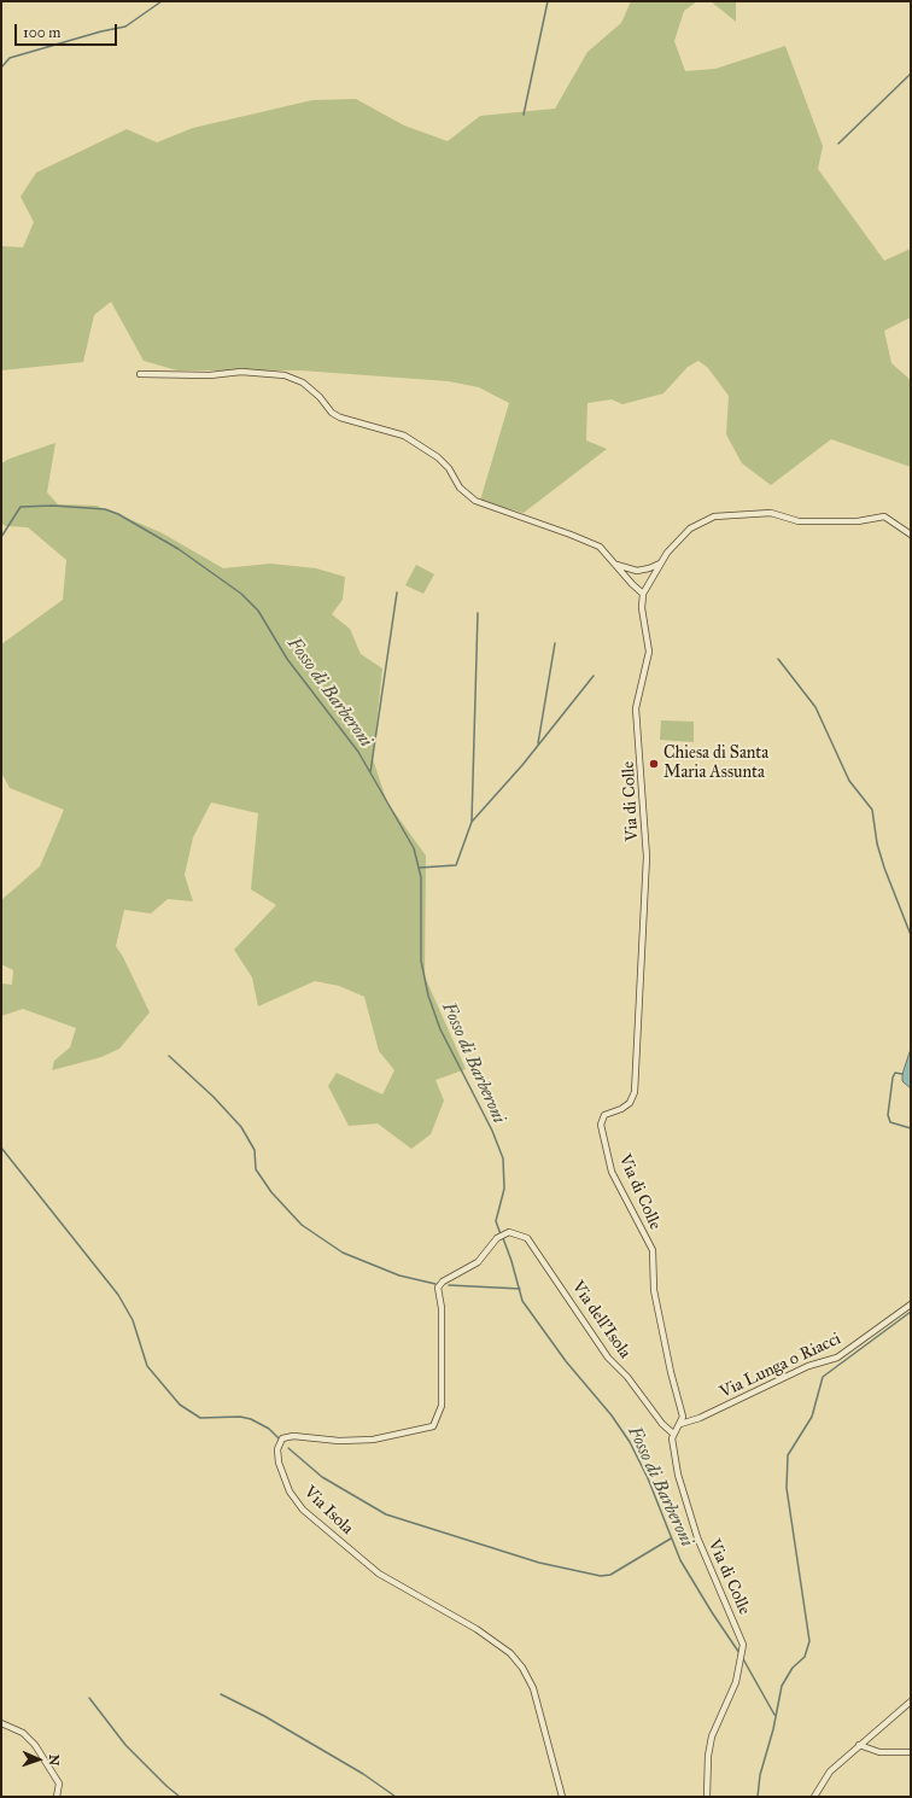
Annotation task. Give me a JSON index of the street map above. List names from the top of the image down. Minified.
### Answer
{"streets":{"street":["Via di Colle","Via dell'Isola","Via Lunga o Riacci","Via Isola"]},"crossings":[["Via di Colle","Via dell'Isola"],["Via di Colle","Via Lunga o Riacci"],["Via dell'Isola","Via Isola"]],"water":["Fosso di Barberoni"],"places":["Chiesa di Santa Maria Assunta"],"scale_bar":"100 m","north":"right"}
